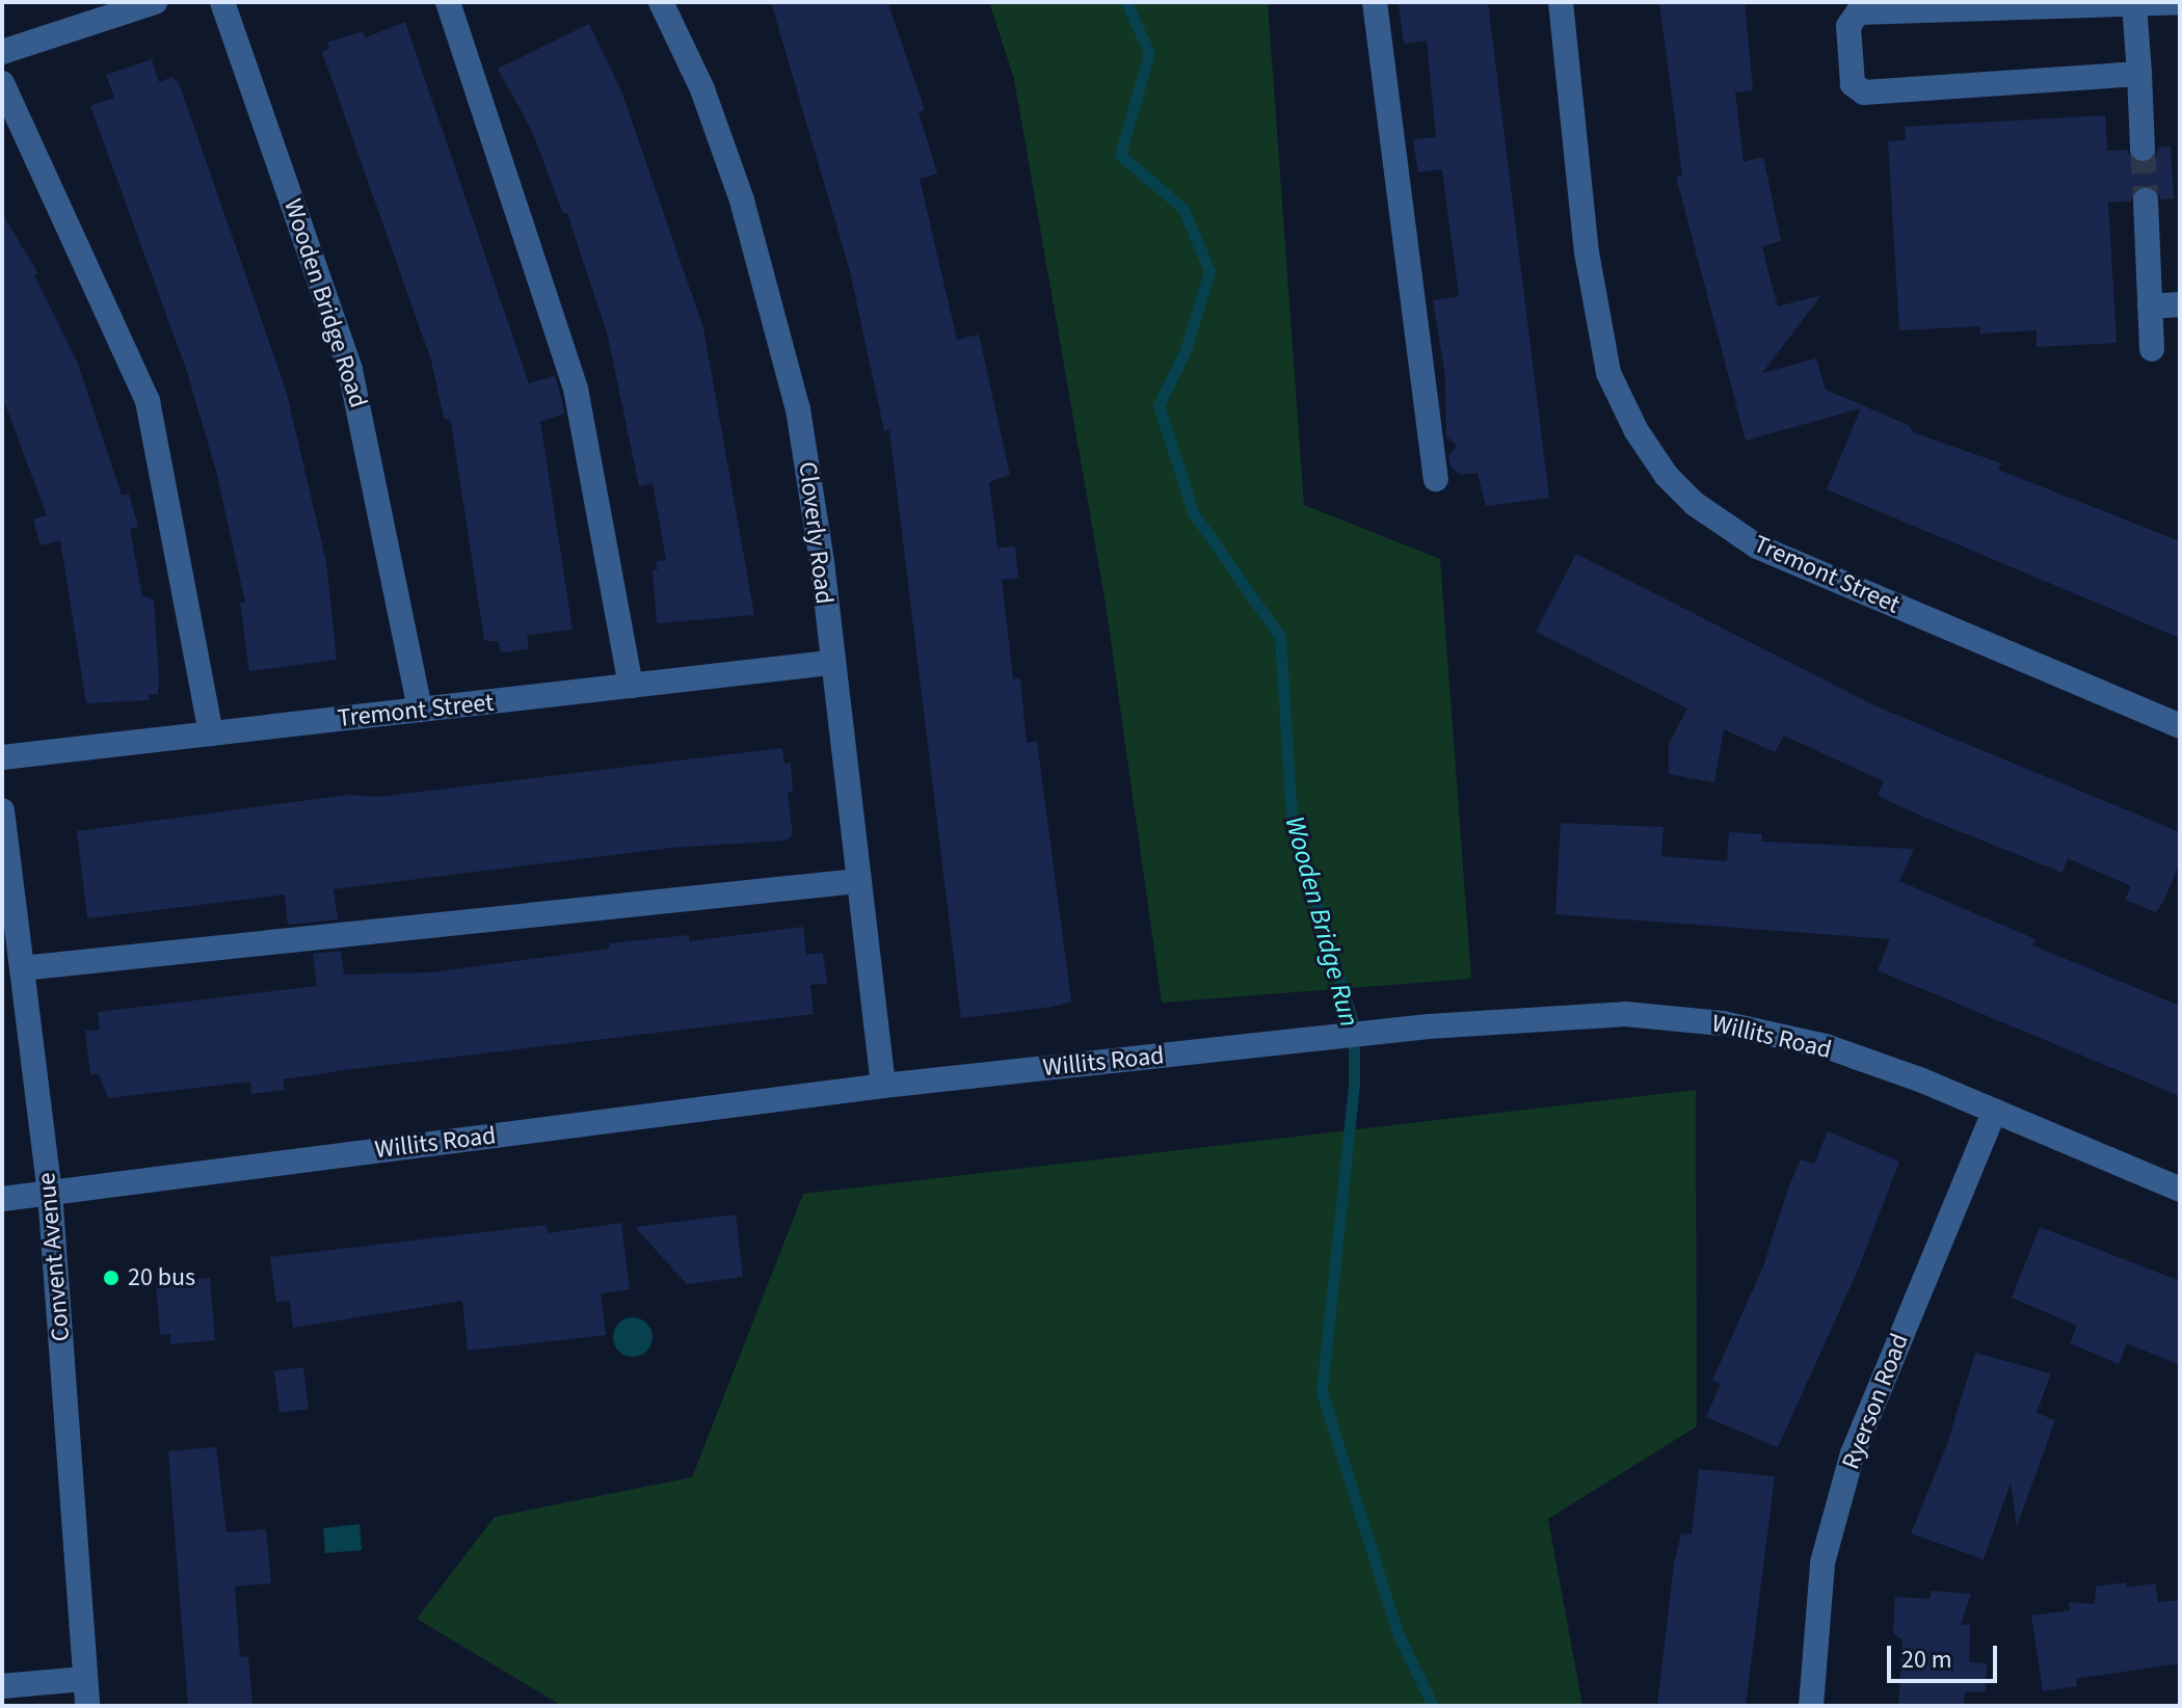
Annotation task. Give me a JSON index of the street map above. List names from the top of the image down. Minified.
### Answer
{"streets":{"street":["Wooden Bridge Road","Cloverly Road","Tremont Street","Willits Road","Convent Avenue","Ryerson Road"]},"crossings":[["Wooden Bridge Road","Tremont Street"],["Cloverly Road","Tremont Street"],["Cloverly Road","Willits Road"],["Willits Road","Convent Avenue"],["Willits Road","Ryerson Road"]],"water":["Wooden Bridge Run"],"places":["20 bus"],"scale_bar":"20 m"}
